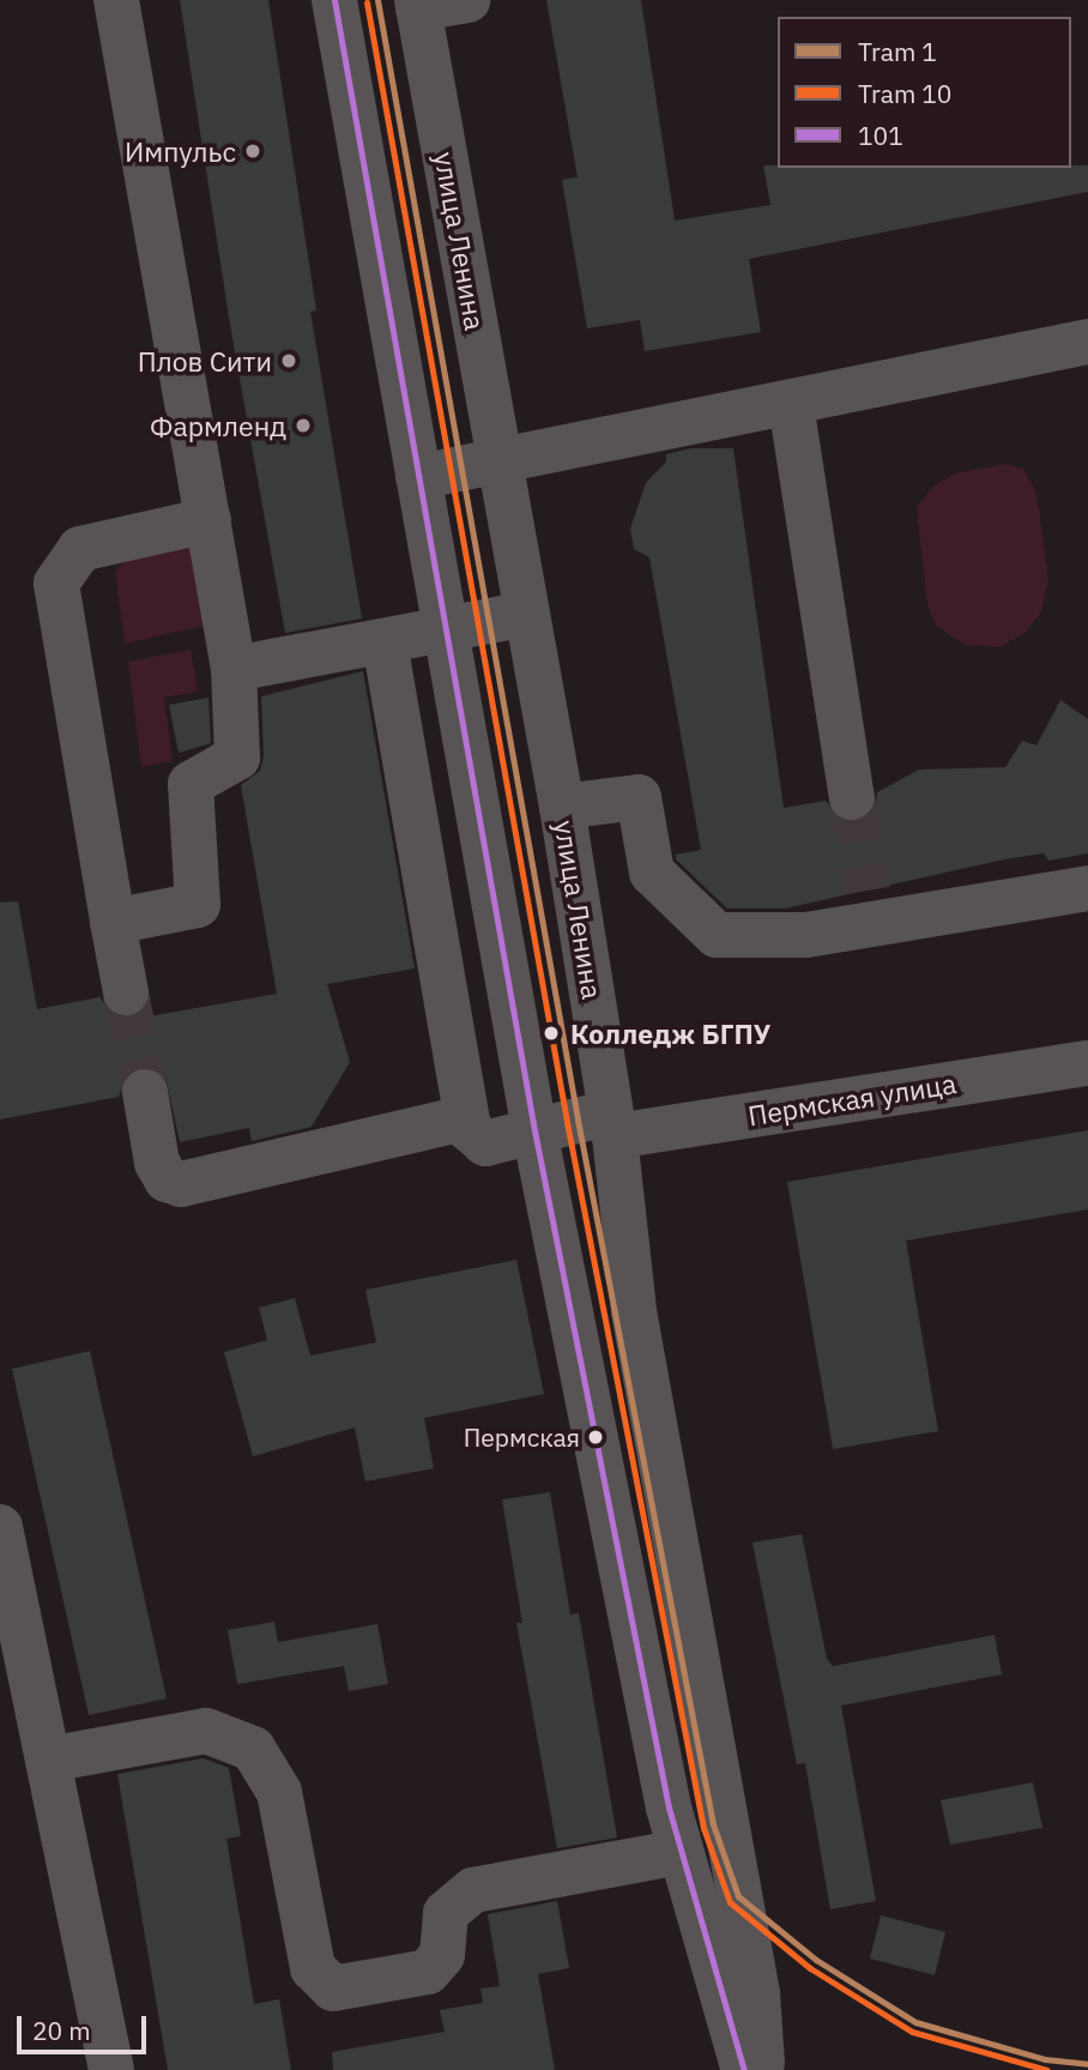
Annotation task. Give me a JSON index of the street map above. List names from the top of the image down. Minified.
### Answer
{"streets":{"street":["улица Ленина","Пермская улица"]},"crossings":[["улица Ленина","Пермская улица"]],"places":["Импульс","Плов Сити","Фармленд","Колледж БГПУ","Пермская"],"lines":["tram line 1","transit line 101","tram line 10"],"legend":["Tram 1","Tram 10","101"],"scale_bar":"20 m"}
